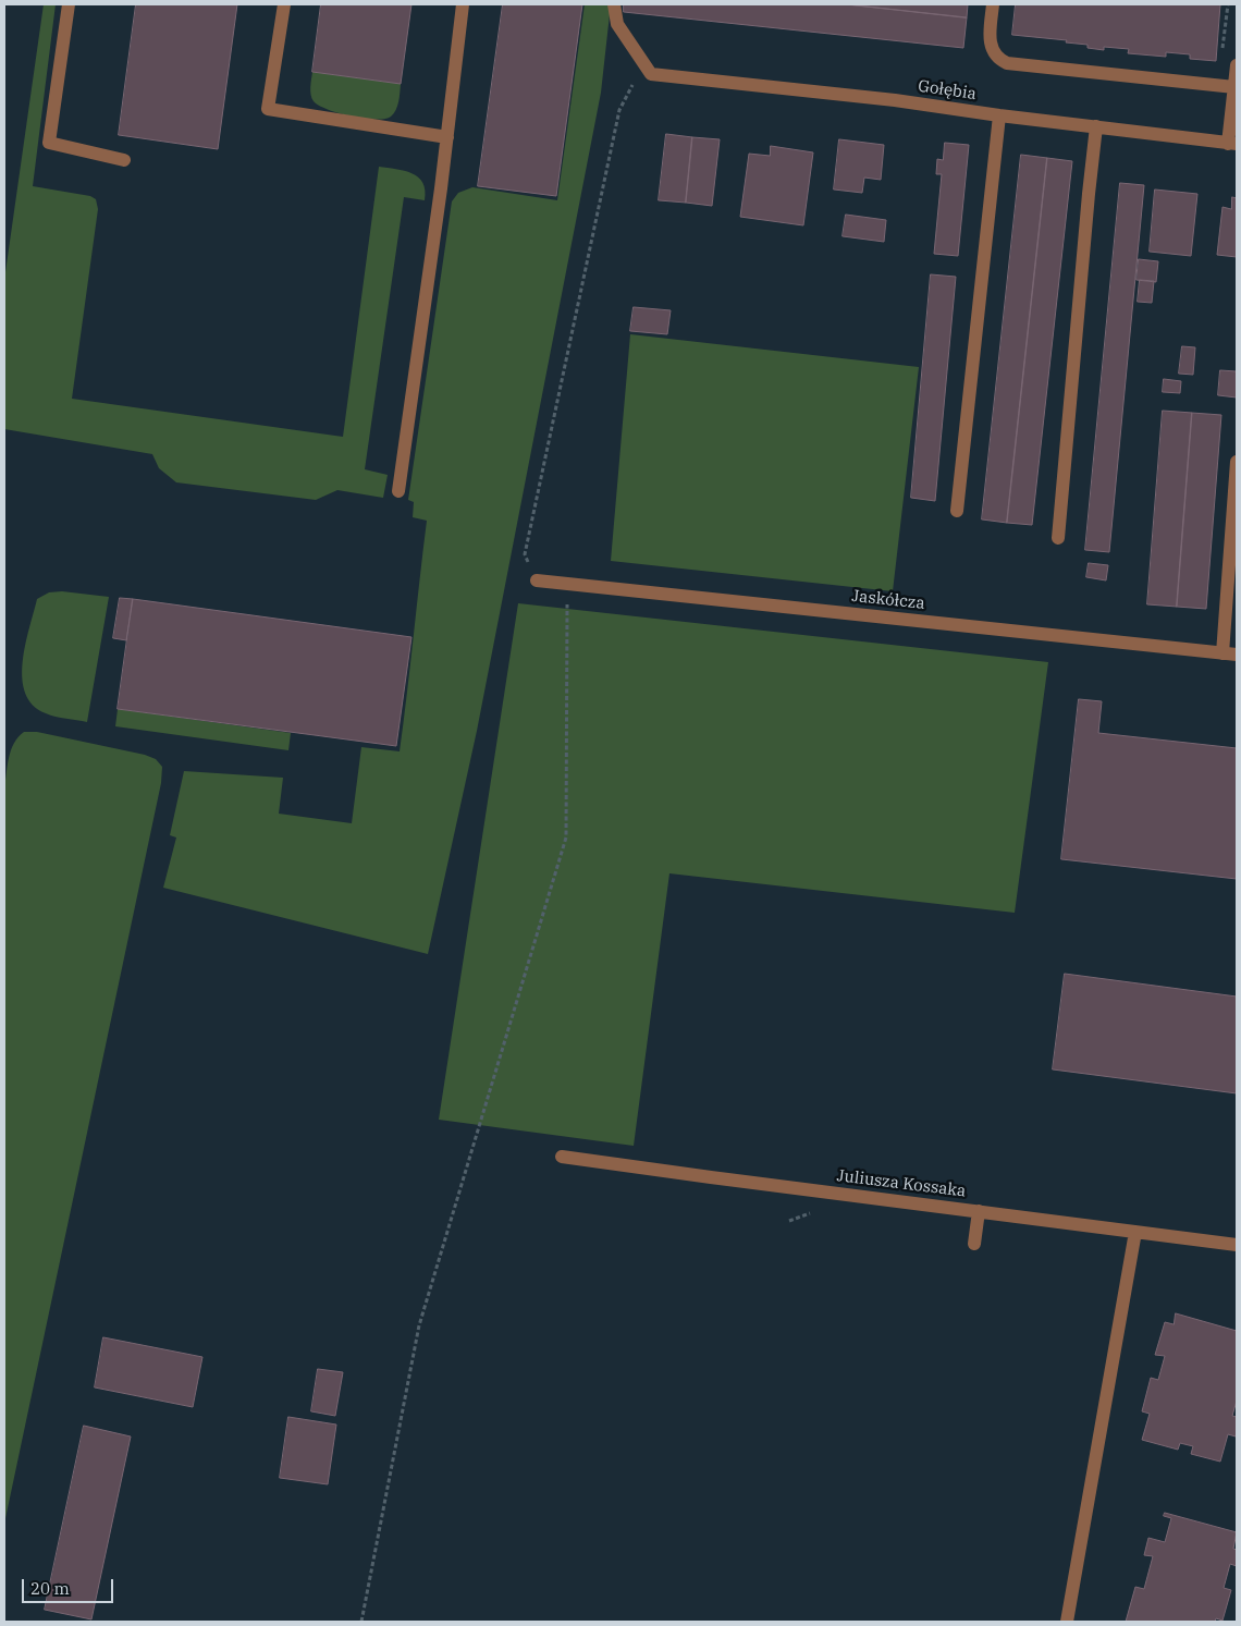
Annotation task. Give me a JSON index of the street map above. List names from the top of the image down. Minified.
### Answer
{"streets":{"street":["Gołębia","Jaskółcza","Juliusza Kossaka"]},"scale_bar":"20 m"}
